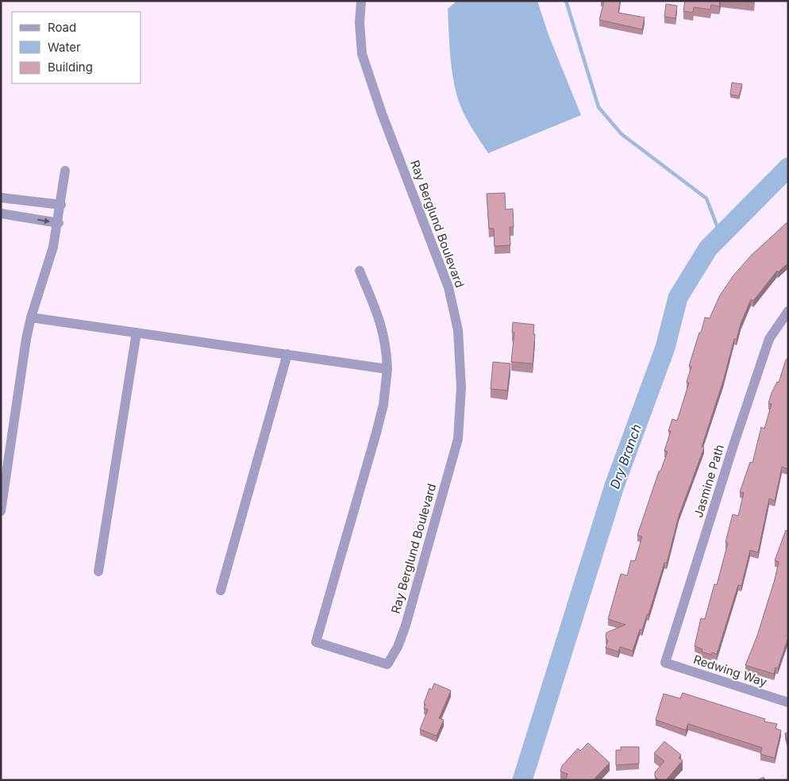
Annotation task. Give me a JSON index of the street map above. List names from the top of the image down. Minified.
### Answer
{"streets":{"street":["Ray Berglund Boulevard","Jasmine Path","Redwing Way"]},"crossings":[["Jasmine Path","Redwing Way"]],"water":["Dry Branch"],"legend":["Road","Water","Building"]}
